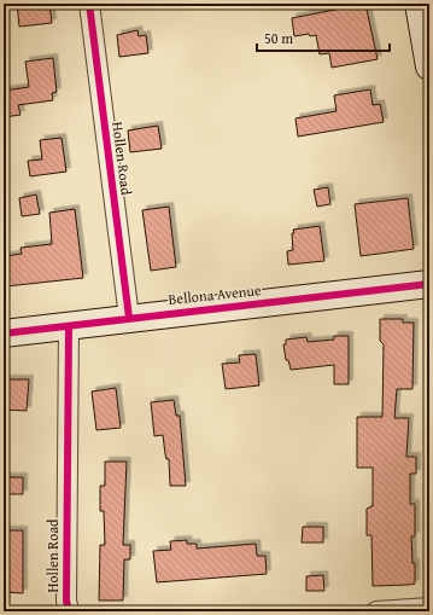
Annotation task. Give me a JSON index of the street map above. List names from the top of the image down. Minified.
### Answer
{"streets":{"street":["Hollen Road","Bellona Avenue"]},"crossings":[["Hollen Road","Bellona Avenue"]],"scale_bar":"50 m"}
